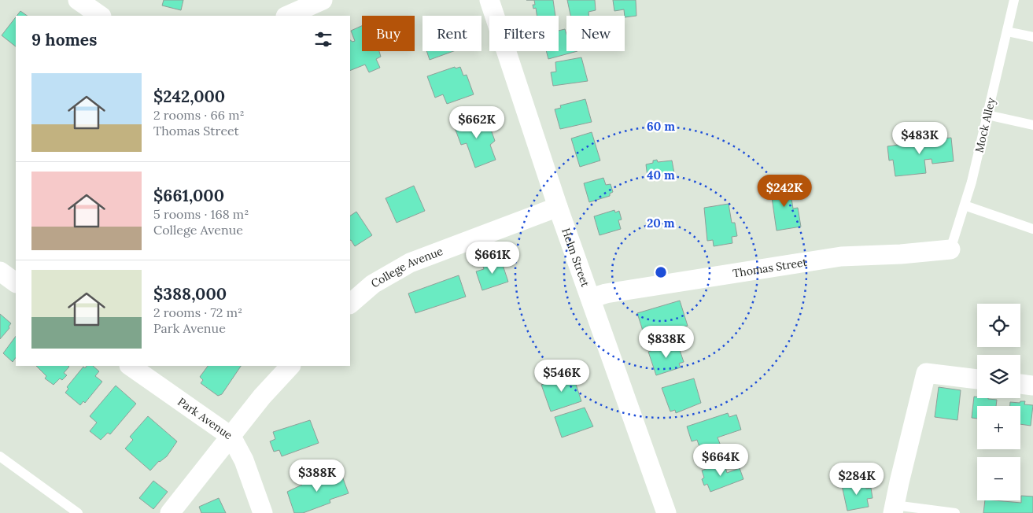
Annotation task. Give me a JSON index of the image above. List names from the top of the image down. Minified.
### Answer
{"streets":{"street":["Helm Street","College Avenue","Thomas Street","Park Avenue"],"lane":["Mock Alley"]},"crossings":[["Mock Alley","Thomas Street"],["Helm Street","College Avenue"],["Helm Street","Thomas Street"]],"page":{"chip":["Buy","Rent","Filters","New"],"heading":"9 homes","list":[{"name":"$242,000","note":"2 rooms · 66 m² · Thomas Street"},{"name":"$661,000","note":"5 rooms · 168 m² · College Avenue"},{"name":"$388,000","note":"2 rooms · 72 m² · Park Avenue"}],"price":["$662K","$483K","$242K","$661K","$838K","$546K","$664K","$388K","$284K"],"map_buttons":["+","−"]},"rings":["60 m","40 m","20 m"]}
